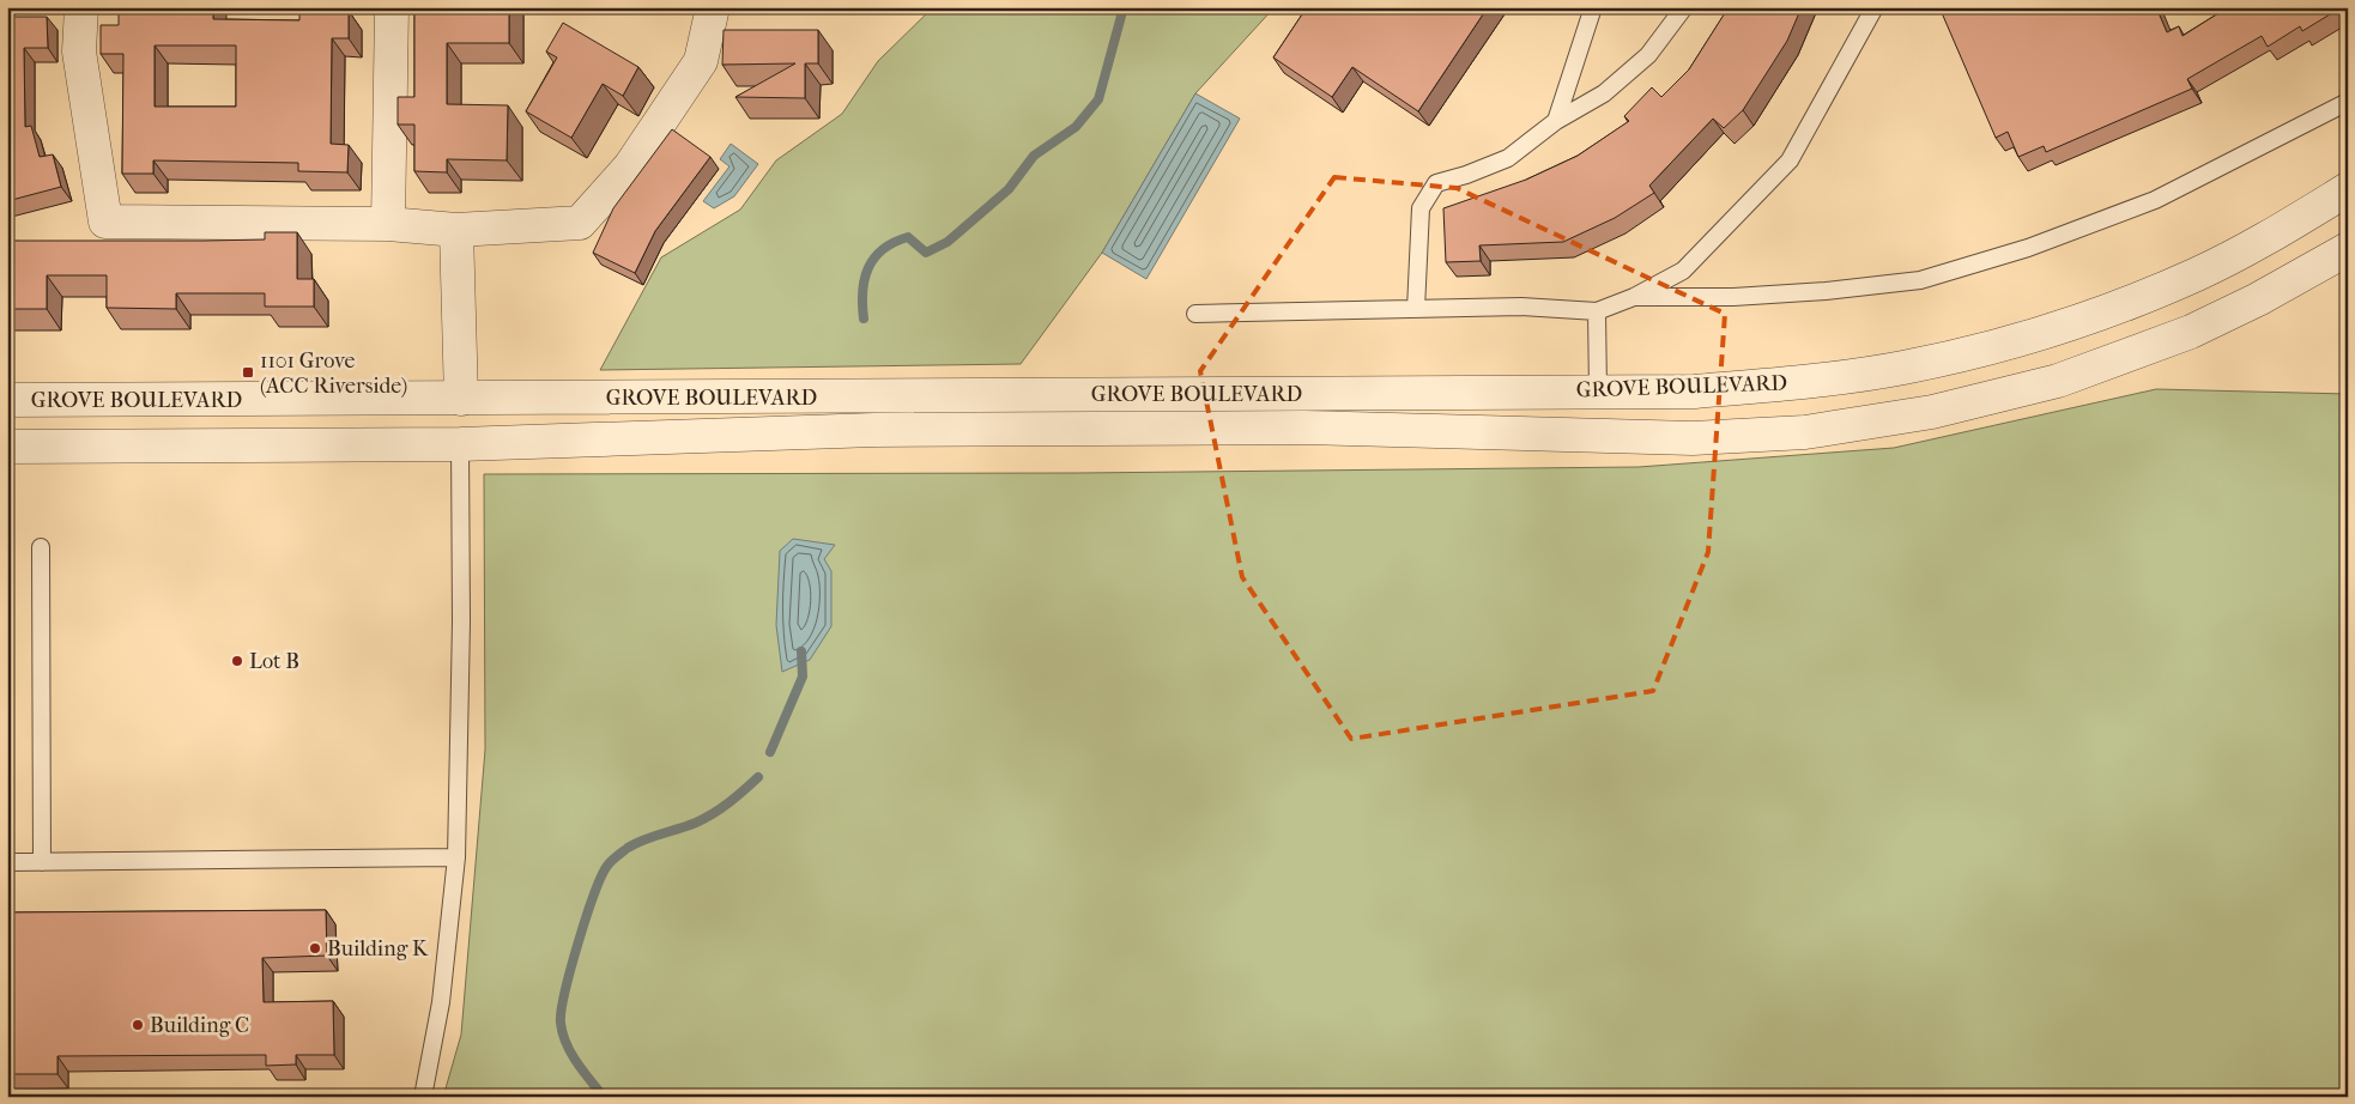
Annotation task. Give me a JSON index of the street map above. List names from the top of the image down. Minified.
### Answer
{"streets":{"street":["GROVE BOULEVARD"]},"places":{"transit":["1101 Grove (ACC Riverside)"],"other":["Lot B","Building K","Building C"]}}
